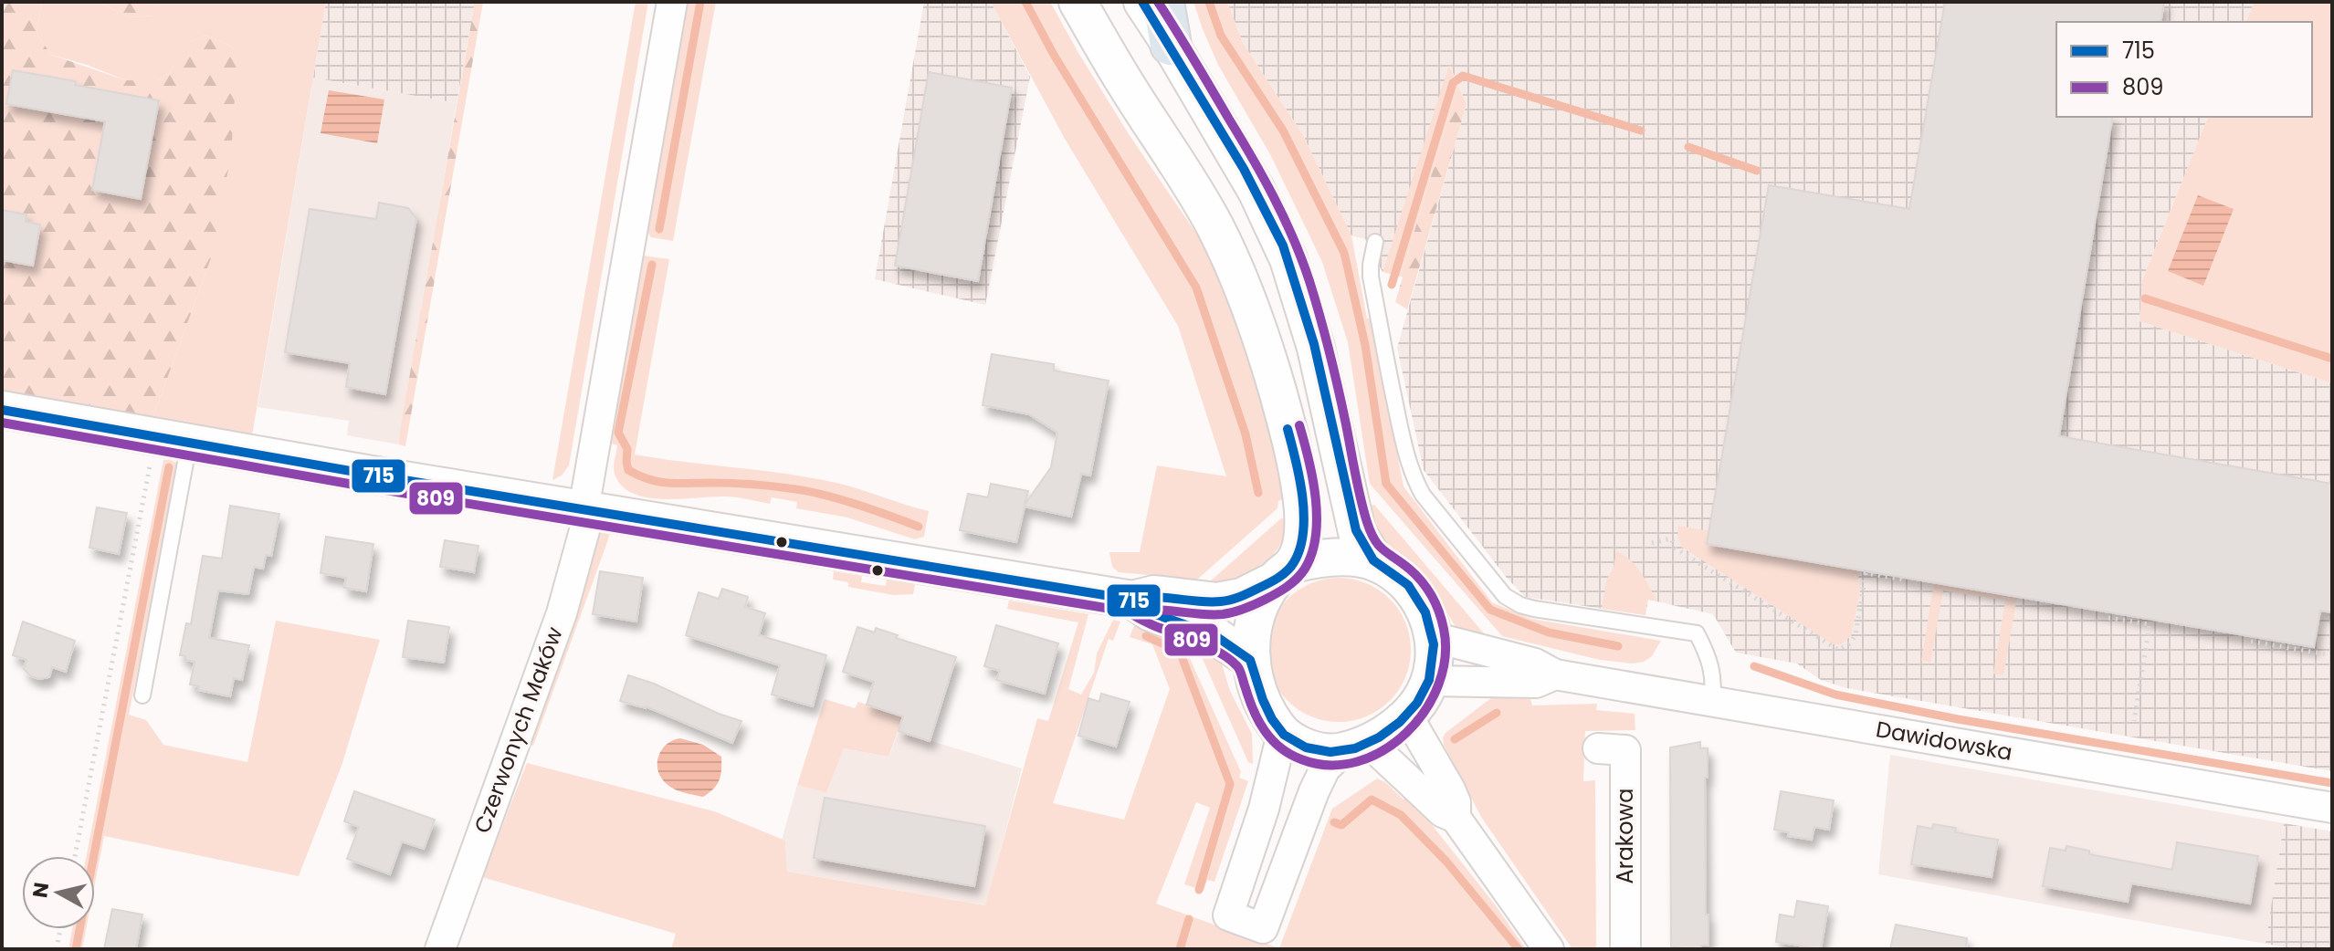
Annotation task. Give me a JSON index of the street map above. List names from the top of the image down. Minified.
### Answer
{"streets":{"street":["Czerwonych Maków","Dawidowska","Arakowa"]},"lines":["transit line 715","transit line 809"],"legend":["715","809"],"north":"left"}
